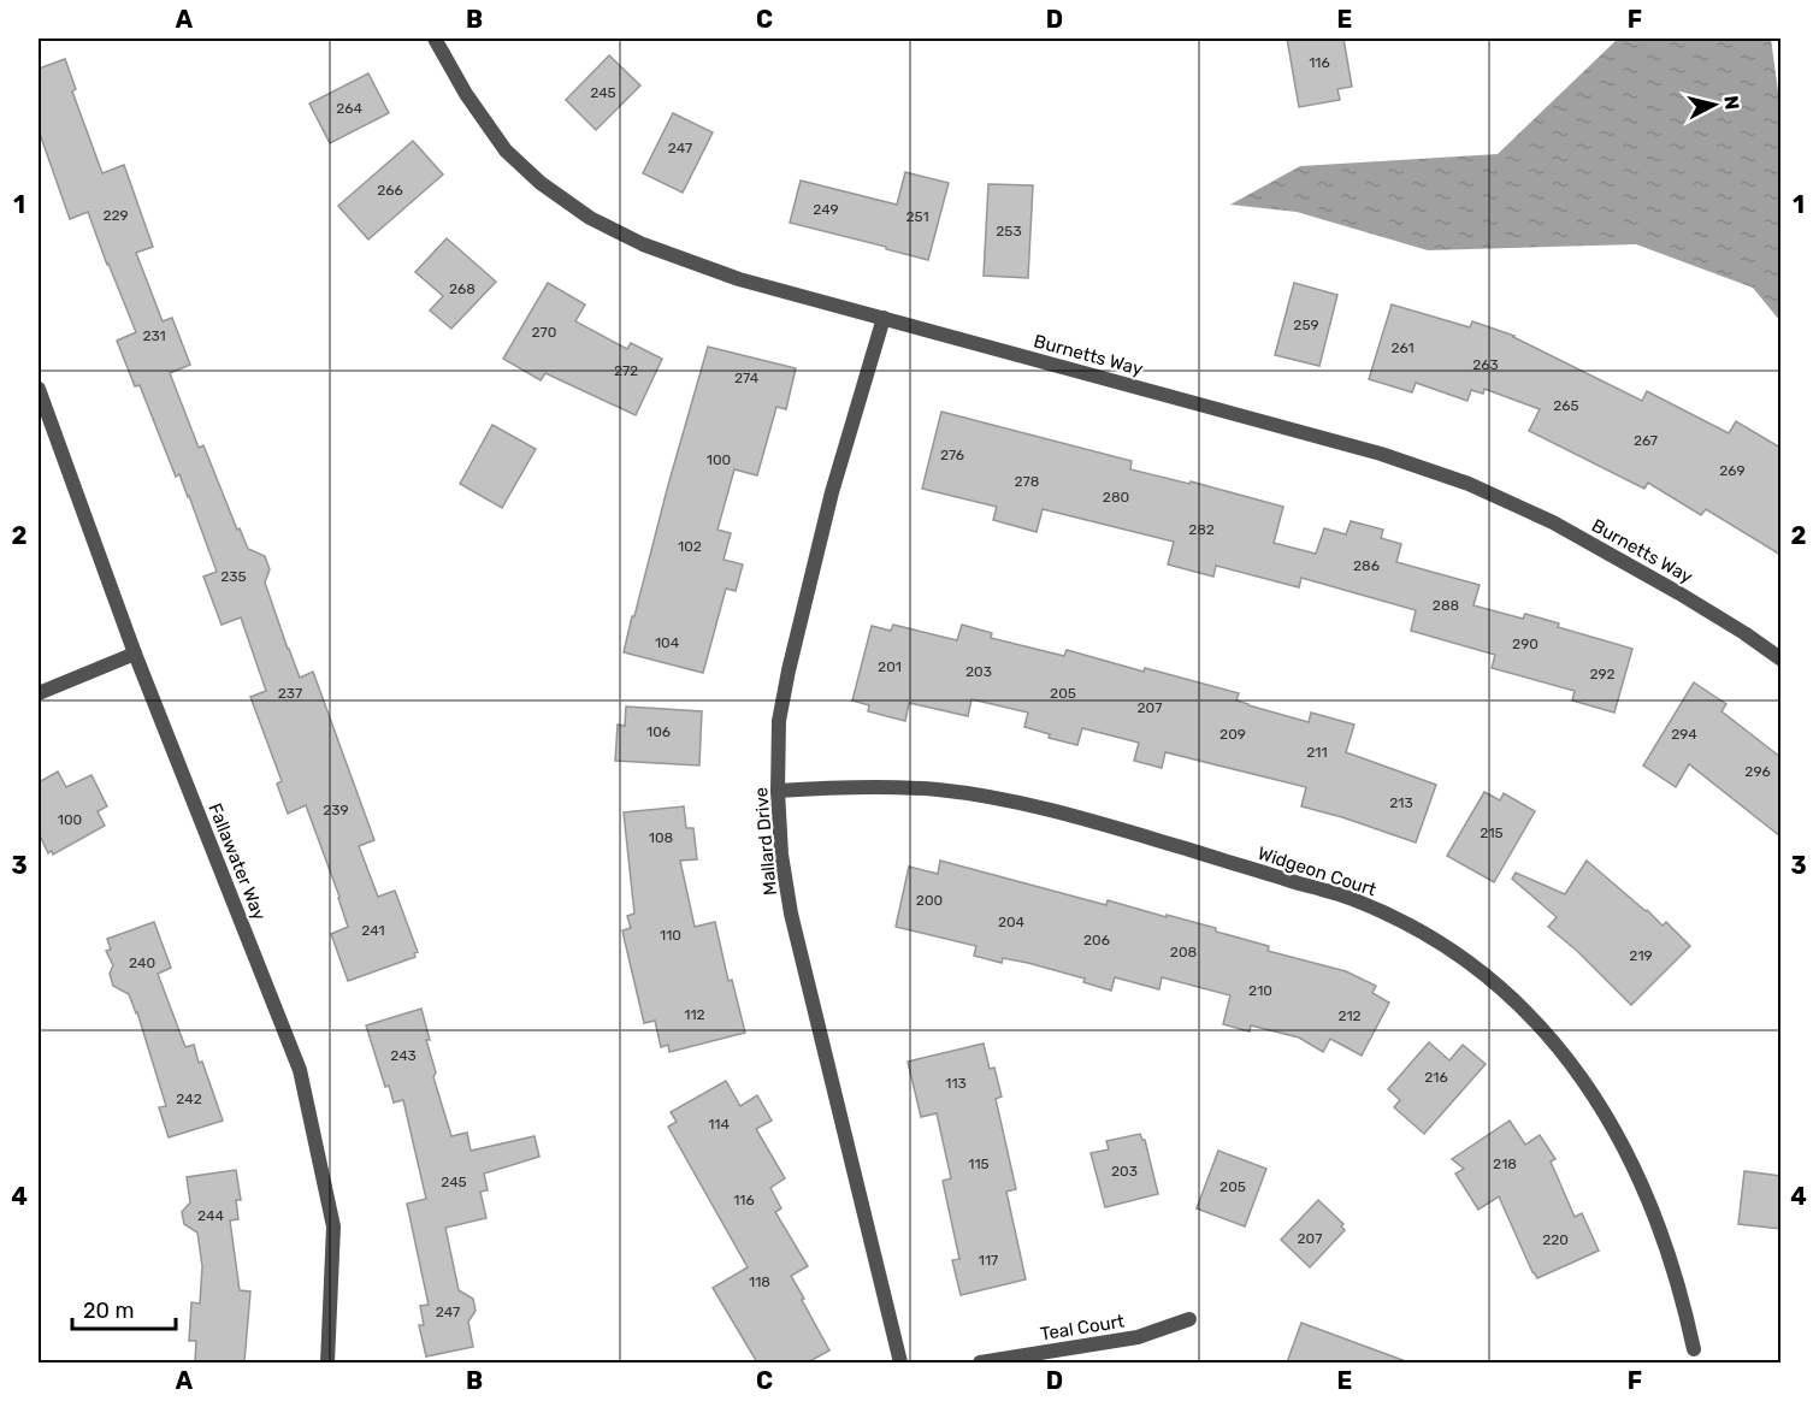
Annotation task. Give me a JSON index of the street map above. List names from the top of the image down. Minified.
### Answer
{"streets":{"street":["Burnetts Way","Mallard Drive","Fallawater Way","Widgeon Court","Teal Court"]},"crossings":[["Burnetts Way","Mallard Drive"],["Mallard Drive","Widgeon Court"]],"house_numbers":["116","245","264","247","266","249","229","251","253","268","259","270","231","261","263","272","274","265","267","276","100","269","278","280","282","102","286","235","288","104","290","201","203","292","237","205","207","106","209","294","211","296","213","239","100","215","108","200","204","241","110","206","208","219","240","210","112","212","243","216","113","242","114","115","218","203","245","205","116","244","207","220","117","118","247"],"scale_bar":"20 m","north":"right","grid":{"columns":["A","B","C","D","E","F"],"rows":["1","2","3","4"]}}
